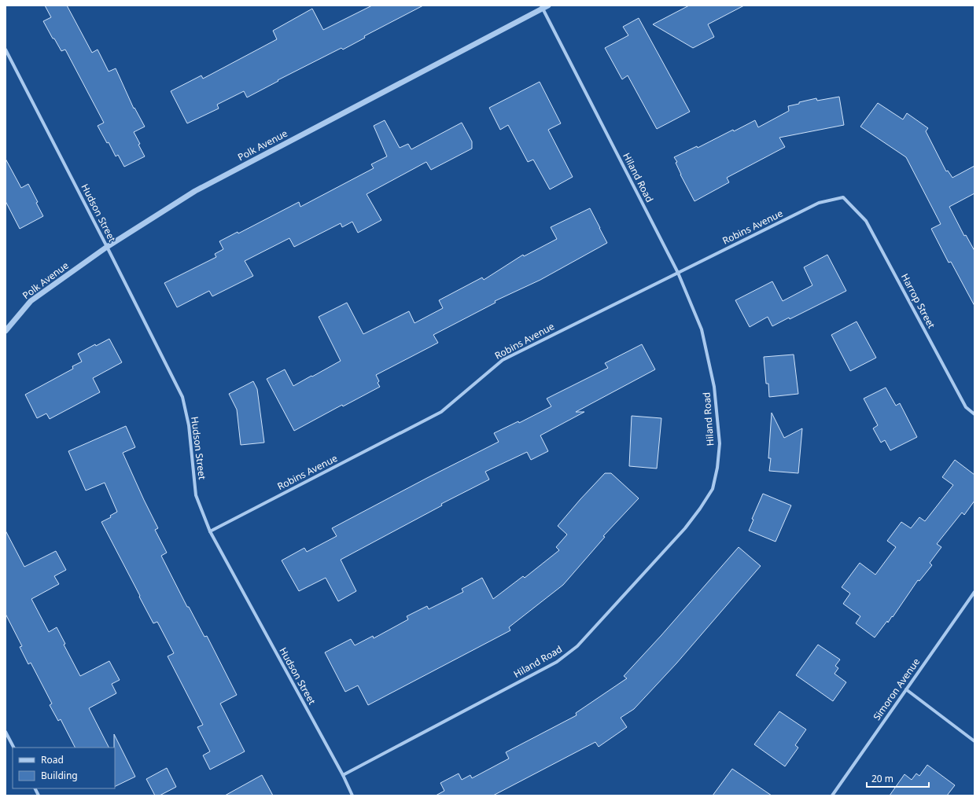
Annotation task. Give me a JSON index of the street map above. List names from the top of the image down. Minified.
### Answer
{"streets":{"street":["Polk Avenue","Hiland Road","Hudson Street","Robins Avenue","Harrop Street","Simoron Avenue"]},"crossings":[["Polk Avenue","Hiland Road"],["Polk Avenue","Hudson Street"],["Hiland Road","Hudson Street"],["Hiland Road","Robins Avenue"],["Hudson Street","Robins Avenue"],["Robins Avenue","Harrop Street"]],"legend":["Road","Building"],"scale_bar":"20 m"}
